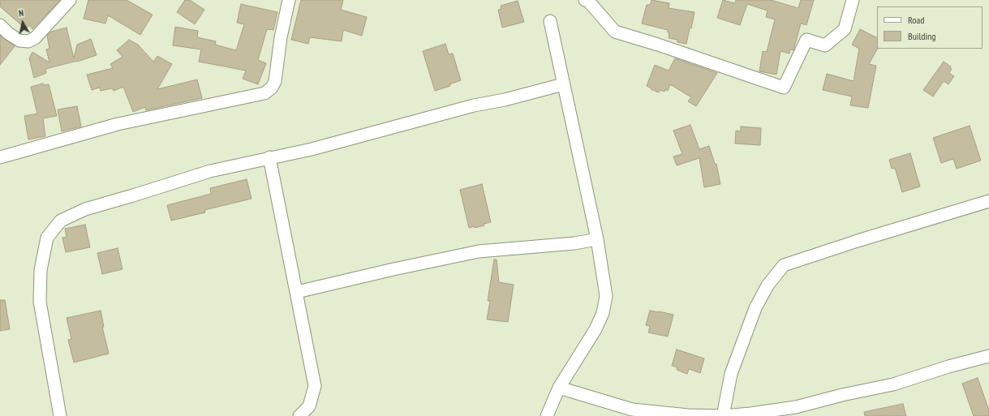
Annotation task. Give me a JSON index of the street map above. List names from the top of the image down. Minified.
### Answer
{"legend":["Road","Building"],"north":"top"}
